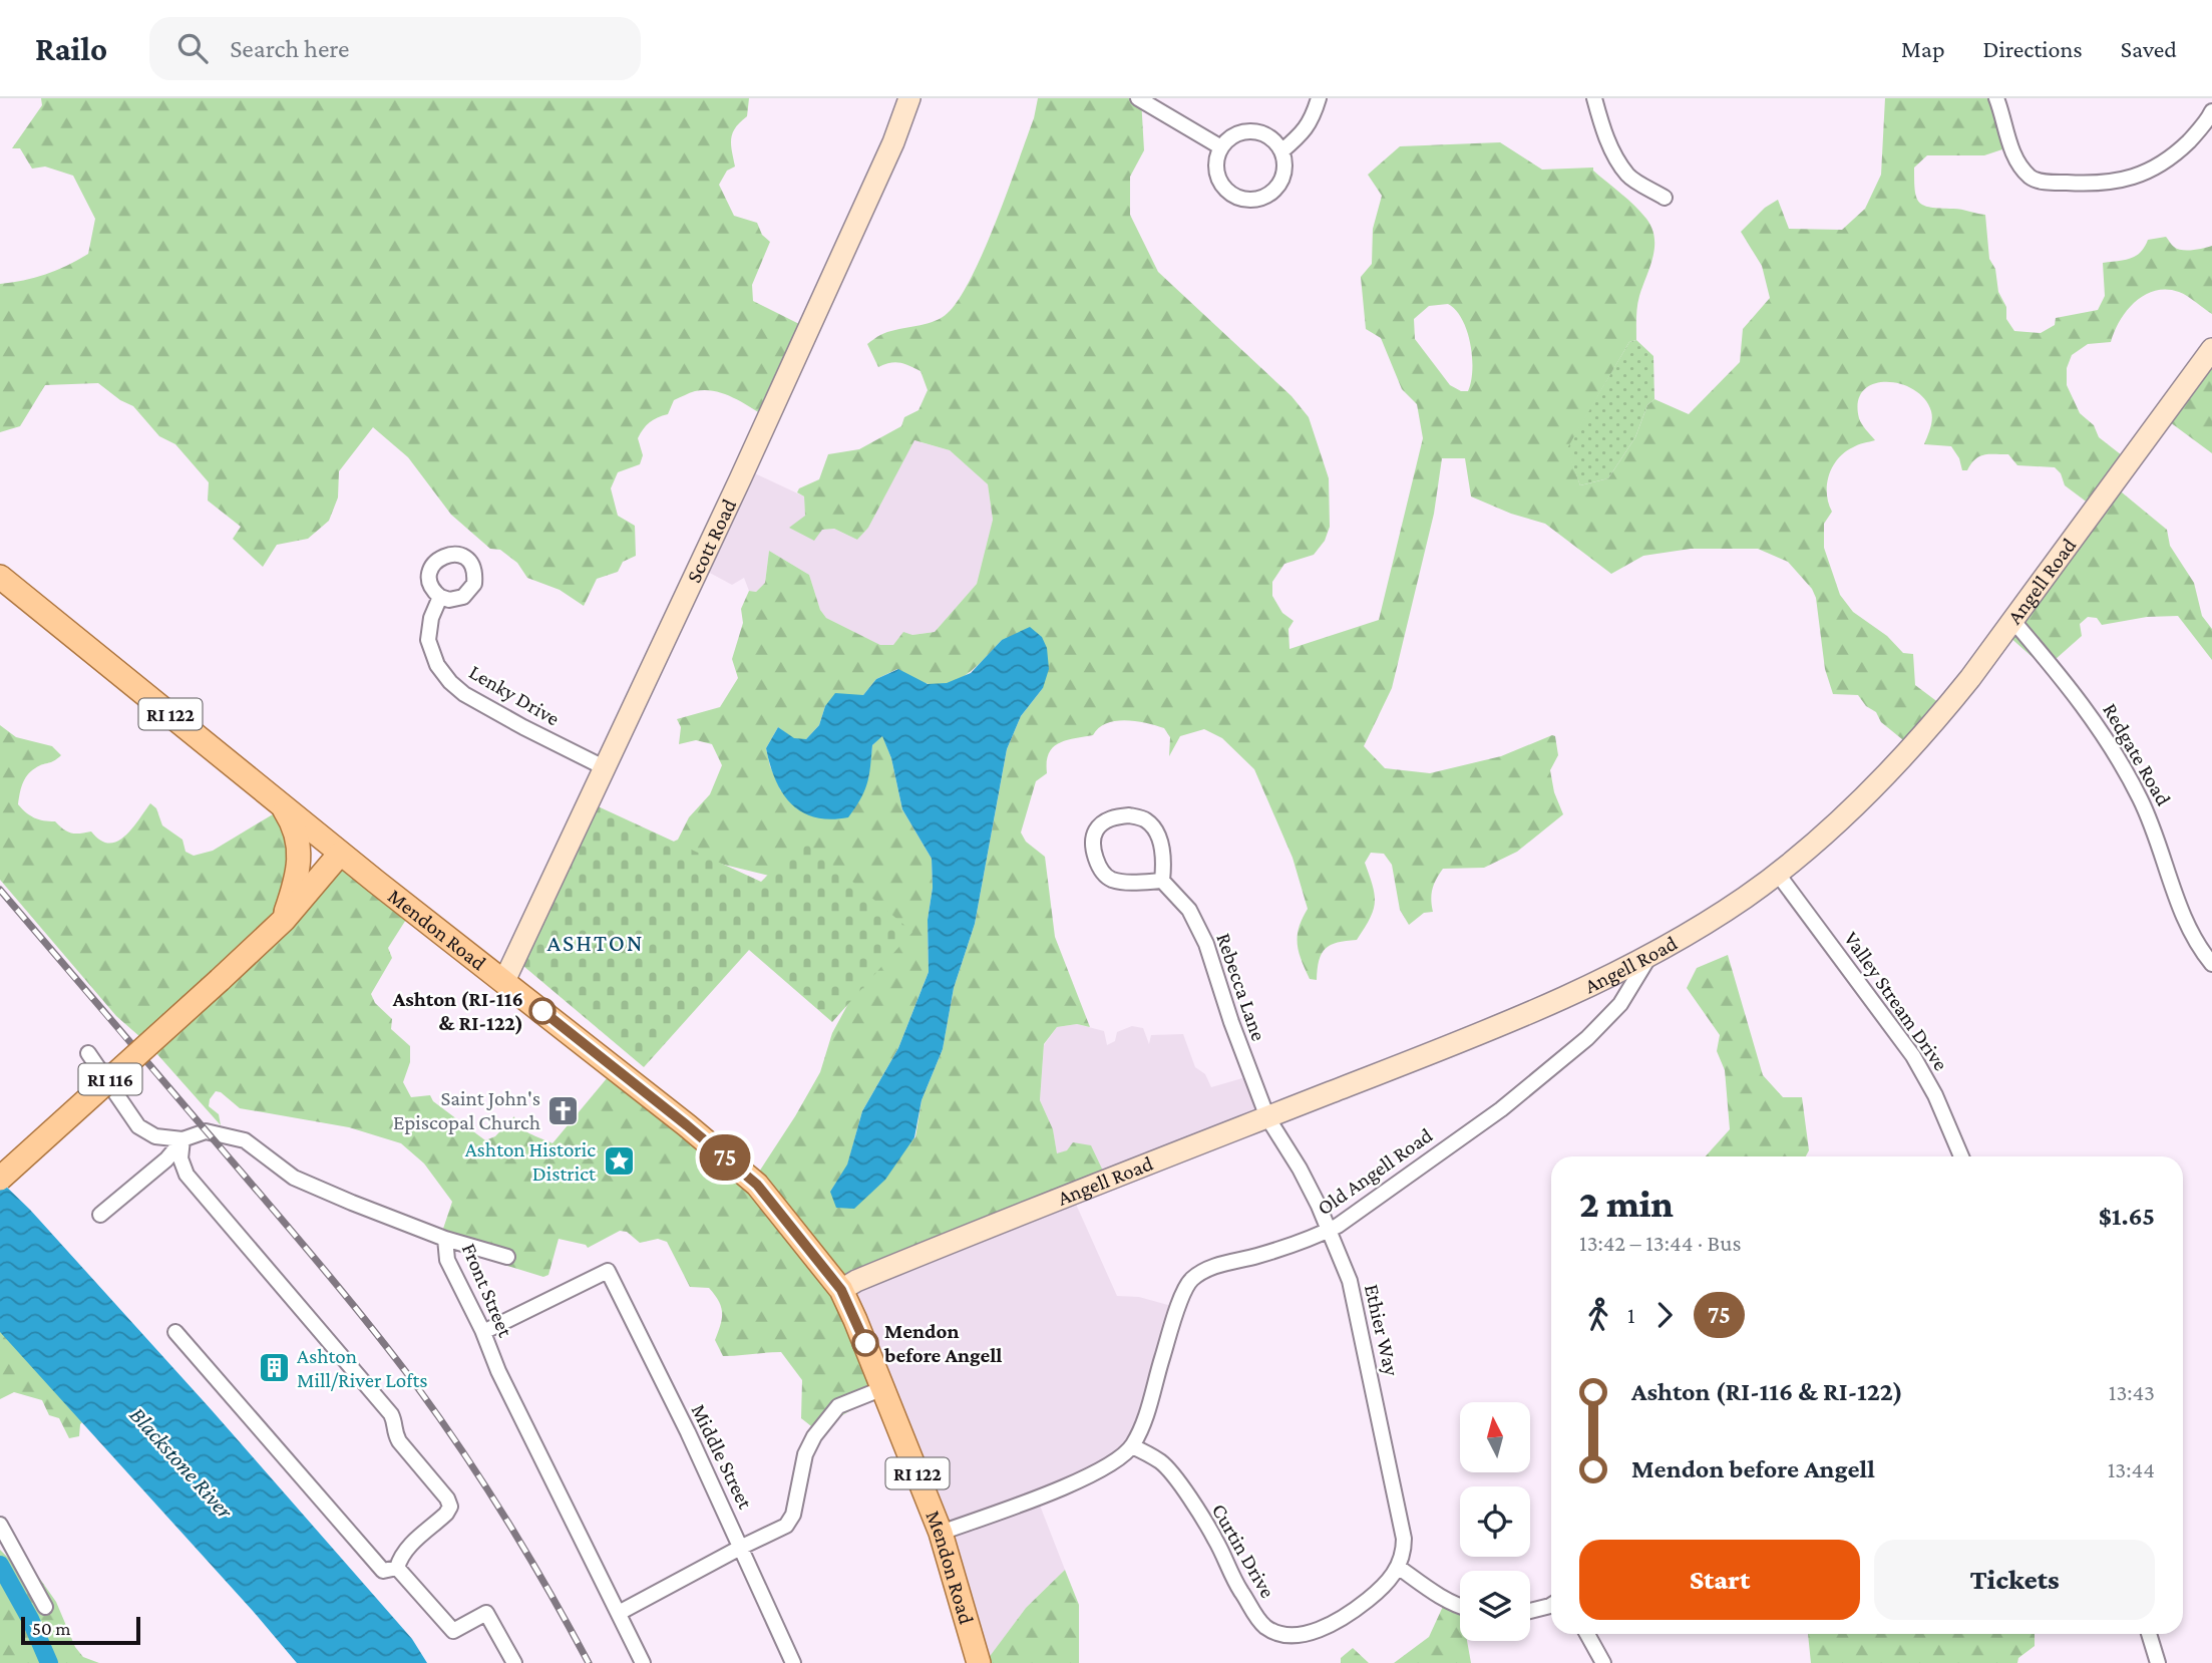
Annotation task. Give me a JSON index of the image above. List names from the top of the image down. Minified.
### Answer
{"streets":{"main road":["Scott Road","Angell Road","RI 122","Mendon Road","RI 116"],"street":["Lenky Drive","Redgate Road","Rebecca Lane","Valley Stream Drive","Old Angell Road","Front Street","Ethier Way","Middle Street","Curtin Drive"]},"crossings":[["Scott Road","Lenky Drive"],["Scott Road","Mendon Road"],["Angell Road","Redgate Road"],["Angell Road","Mendon Road"],["Angell Road","Rebecca Lane"],["Angell Road","Valley Stream Drive"],["Angell Road","Old Angell Road"],["Angell Road","Ethier Way"],["Mendon Road","RI 116"],["Rebecca Lane","Ethier Way"],["Old Angell Road","Ethier Way"],["Old Angell Road","Curtin Drive"],["Front Street","Middle Street"],["Ethier Way","Curtin Drive"]],"districts":["ASHTON"],"water":["Blackstone River"],"places":{"other":["Ashton (RI-116 & RI-122)","Mendon before Angell"],"church":["Saint John's Episcopal Church"],"place":["Ashton Historic District"],"building":["Ashton Mill/River Lofts"]},"lines":["bus line 75"],"scale_bar":"50 m","north":"top","page":{"header":"Railo","search":"Search here","nav":["Map","Directions","Saved"],"on_map":"75","heading":["2 min","13:42 – 13:44 · Bus","$1.65"],"legs":["1","75"],"list":[{"name":"Ashton (RI-116 & RI-122)","value":"13:43"},{"name":"Mendon before Angell","value":"13:44"}],"buttons":["Start","Tickets"],"scale":"50 m"}}
